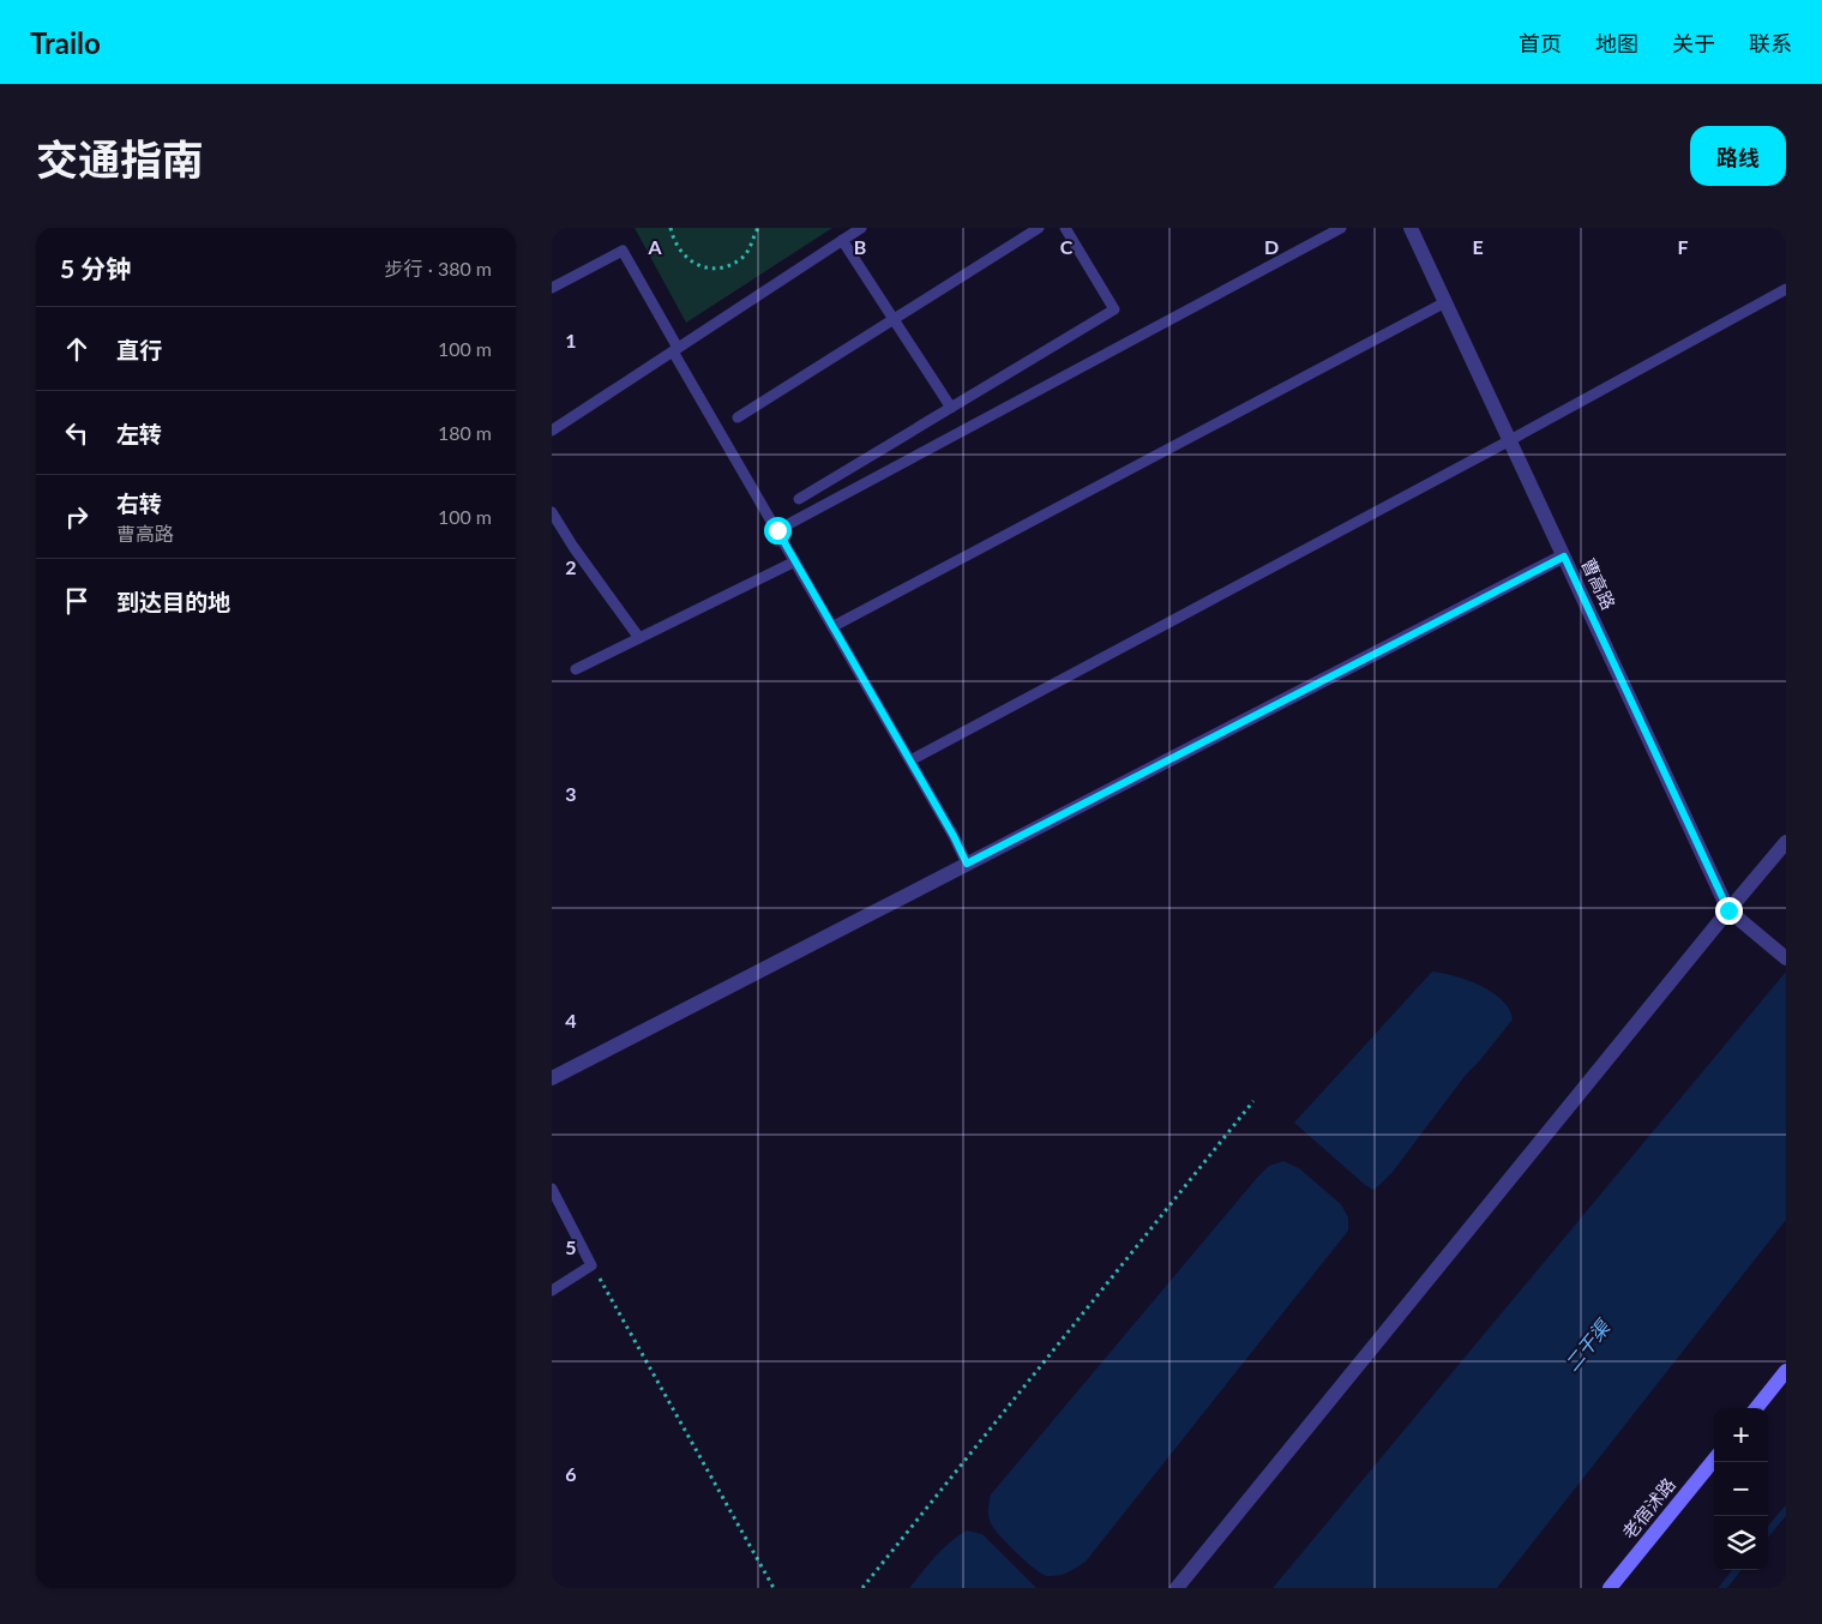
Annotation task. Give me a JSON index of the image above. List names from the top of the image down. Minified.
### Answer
{"streets":{"main road":["老宿沭路"],"street":["曹高路"]},"water":["二干渠"],"page":{"header":"Trailo","nav":["首页","地图","关于","联系"],"title":"交通指南","buttons":"路线","heading":["5 分钟","步行 · 380 m"],"list":[["直行","100 m"],["左转","180 m"],["右转","曹高路","100 m"],"到达目的地"],"map_buttons":["+","−"]},"grid":{"columns":["A","B","C","D","E","F"],"rows":["1","2","3","4","5","6"]}}
